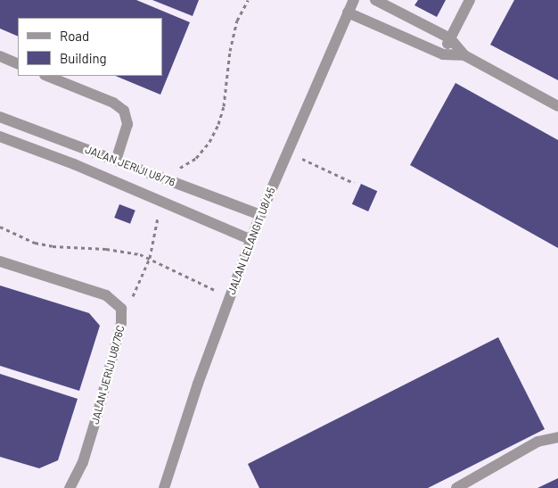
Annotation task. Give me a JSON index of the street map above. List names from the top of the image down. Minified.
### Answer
{"streets":{"street":["JALAN JERIJI U8/76","JALAN LELANGIT U8/45","JALAN JERIJI U8/76C"]},"crossings":[["JALAN JERIJI U8/76","JALAN LELANGIT U8/45"]],"legend":["Road","Building"]}
